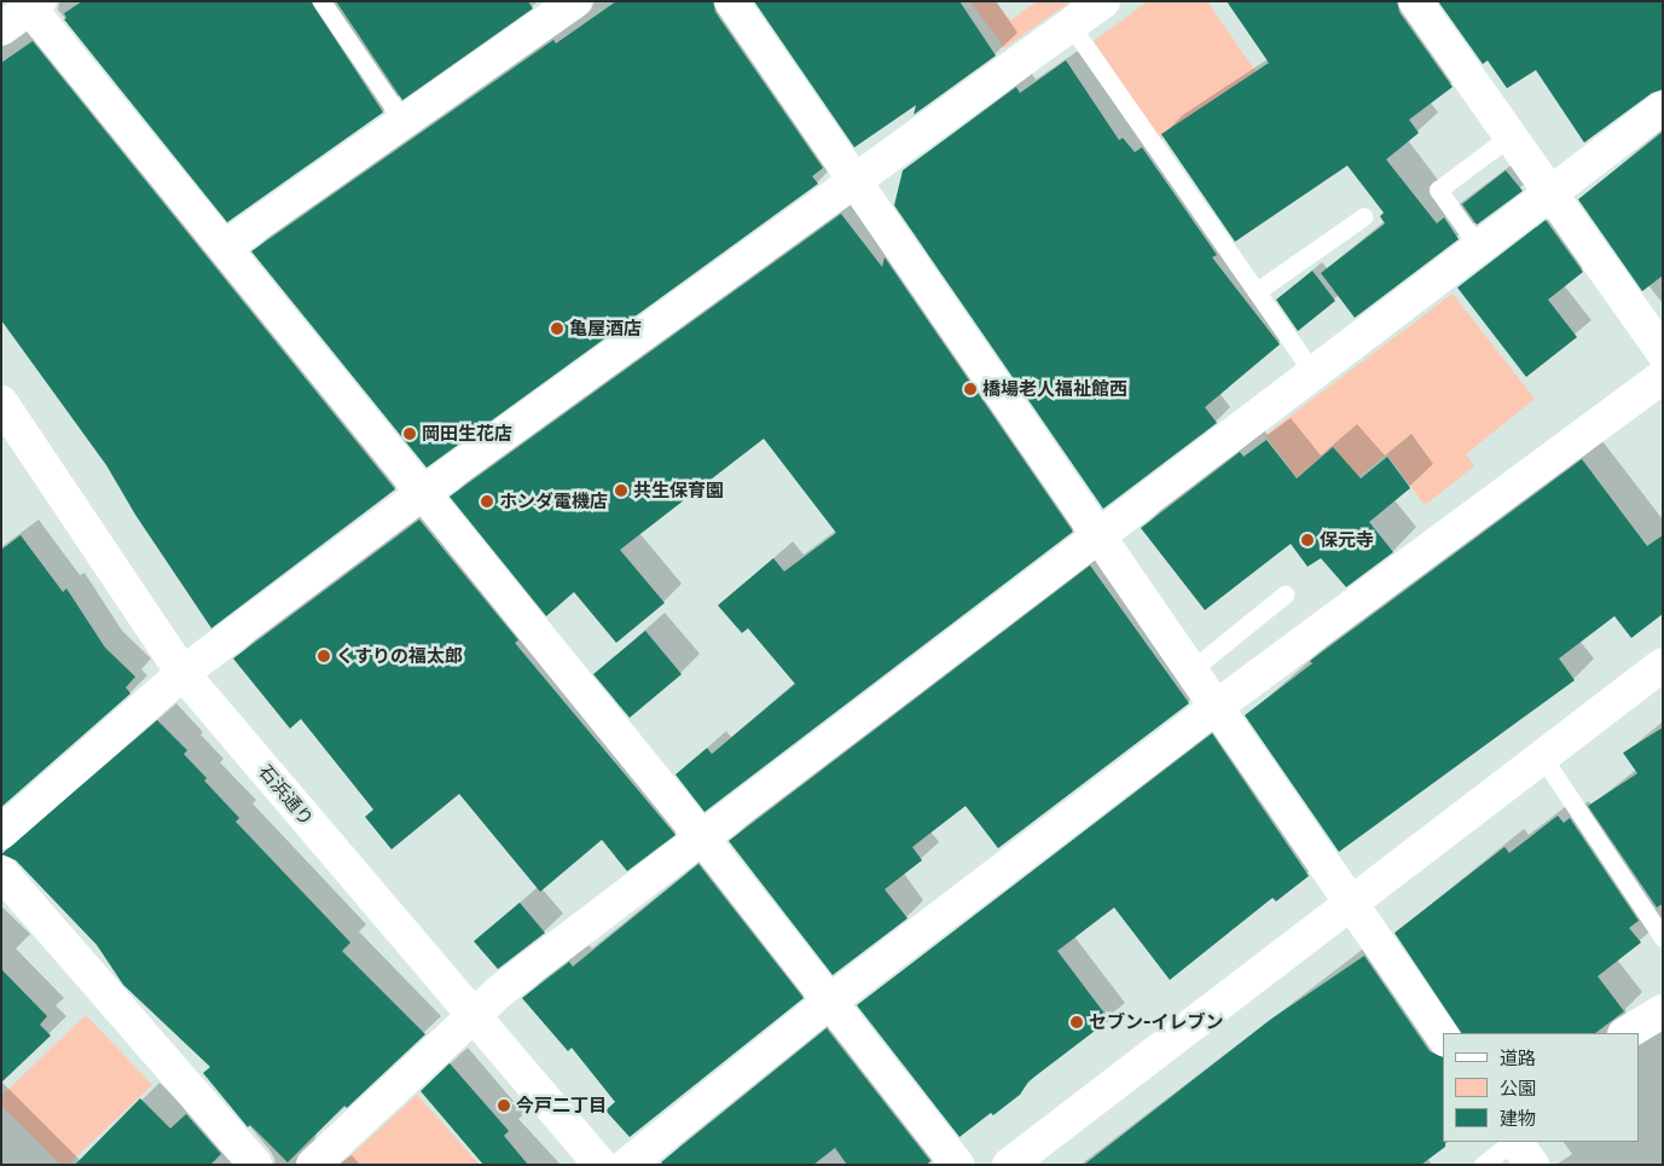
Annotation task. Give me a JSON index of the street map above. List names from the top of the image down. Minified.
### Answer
{"streets":{"street":["石浜通り"]},"places":["亀屋酒店","橋場老人福祉館西","岡田生花店","共生保育園","ホンダ電機店","保元寺","くすりの福太郎","セブン-イレブン","今戸二丁目"],"legend":["道路","公園","建物"]}
